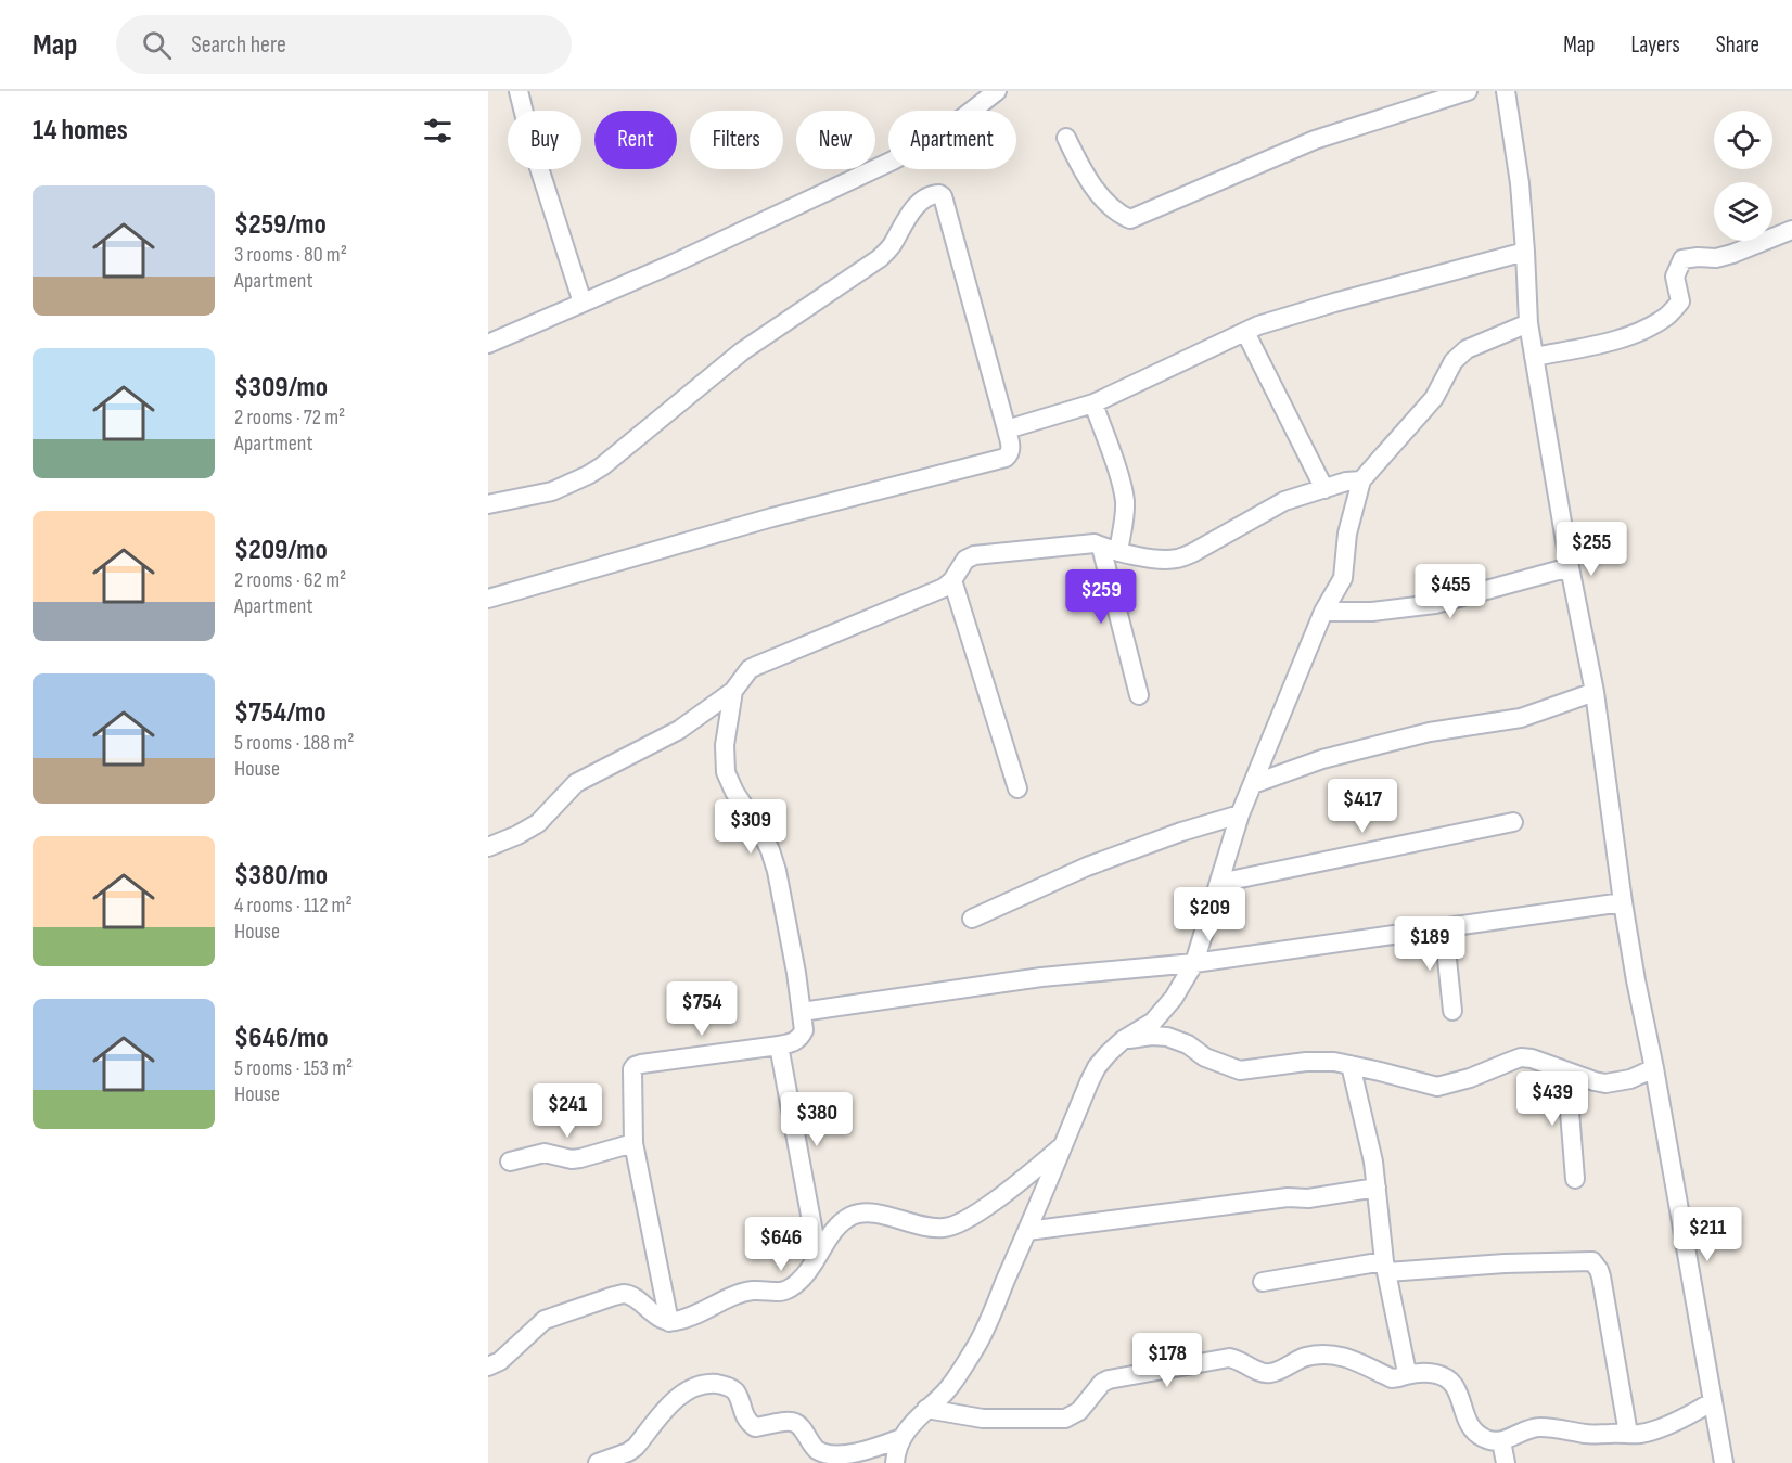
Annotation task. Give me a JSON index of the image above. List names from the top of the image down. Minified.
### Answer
{"page":{"header":"Map","search":"Search here","nav":["Map","Layers","Share"],"heading":"14 homes","chip":["Buy","Rent","Filters","New","Apartment"],"list":[{"name":"$259/mo","note":"3 rooms · 80 m² · Apartment"},{"name":"$309/mo","note":"2 rooms · 72 m² · Apartment"},{"name":"$209/mo","note":"2 rooms · 62 m² · Apartment"},{"name":"$754/mo","note":"5 rooms · 188 m² · House"},{"name":"$380/mo","note":"4 rooms · 112 m² · House"},{"name":"$646/mo","note":"5 rooms · 153 m² · House"}],"price":["$255","$455","$259","$417","$309","$209","$189","$754","$439","$241","$380","$211","$646","$178"]}}
